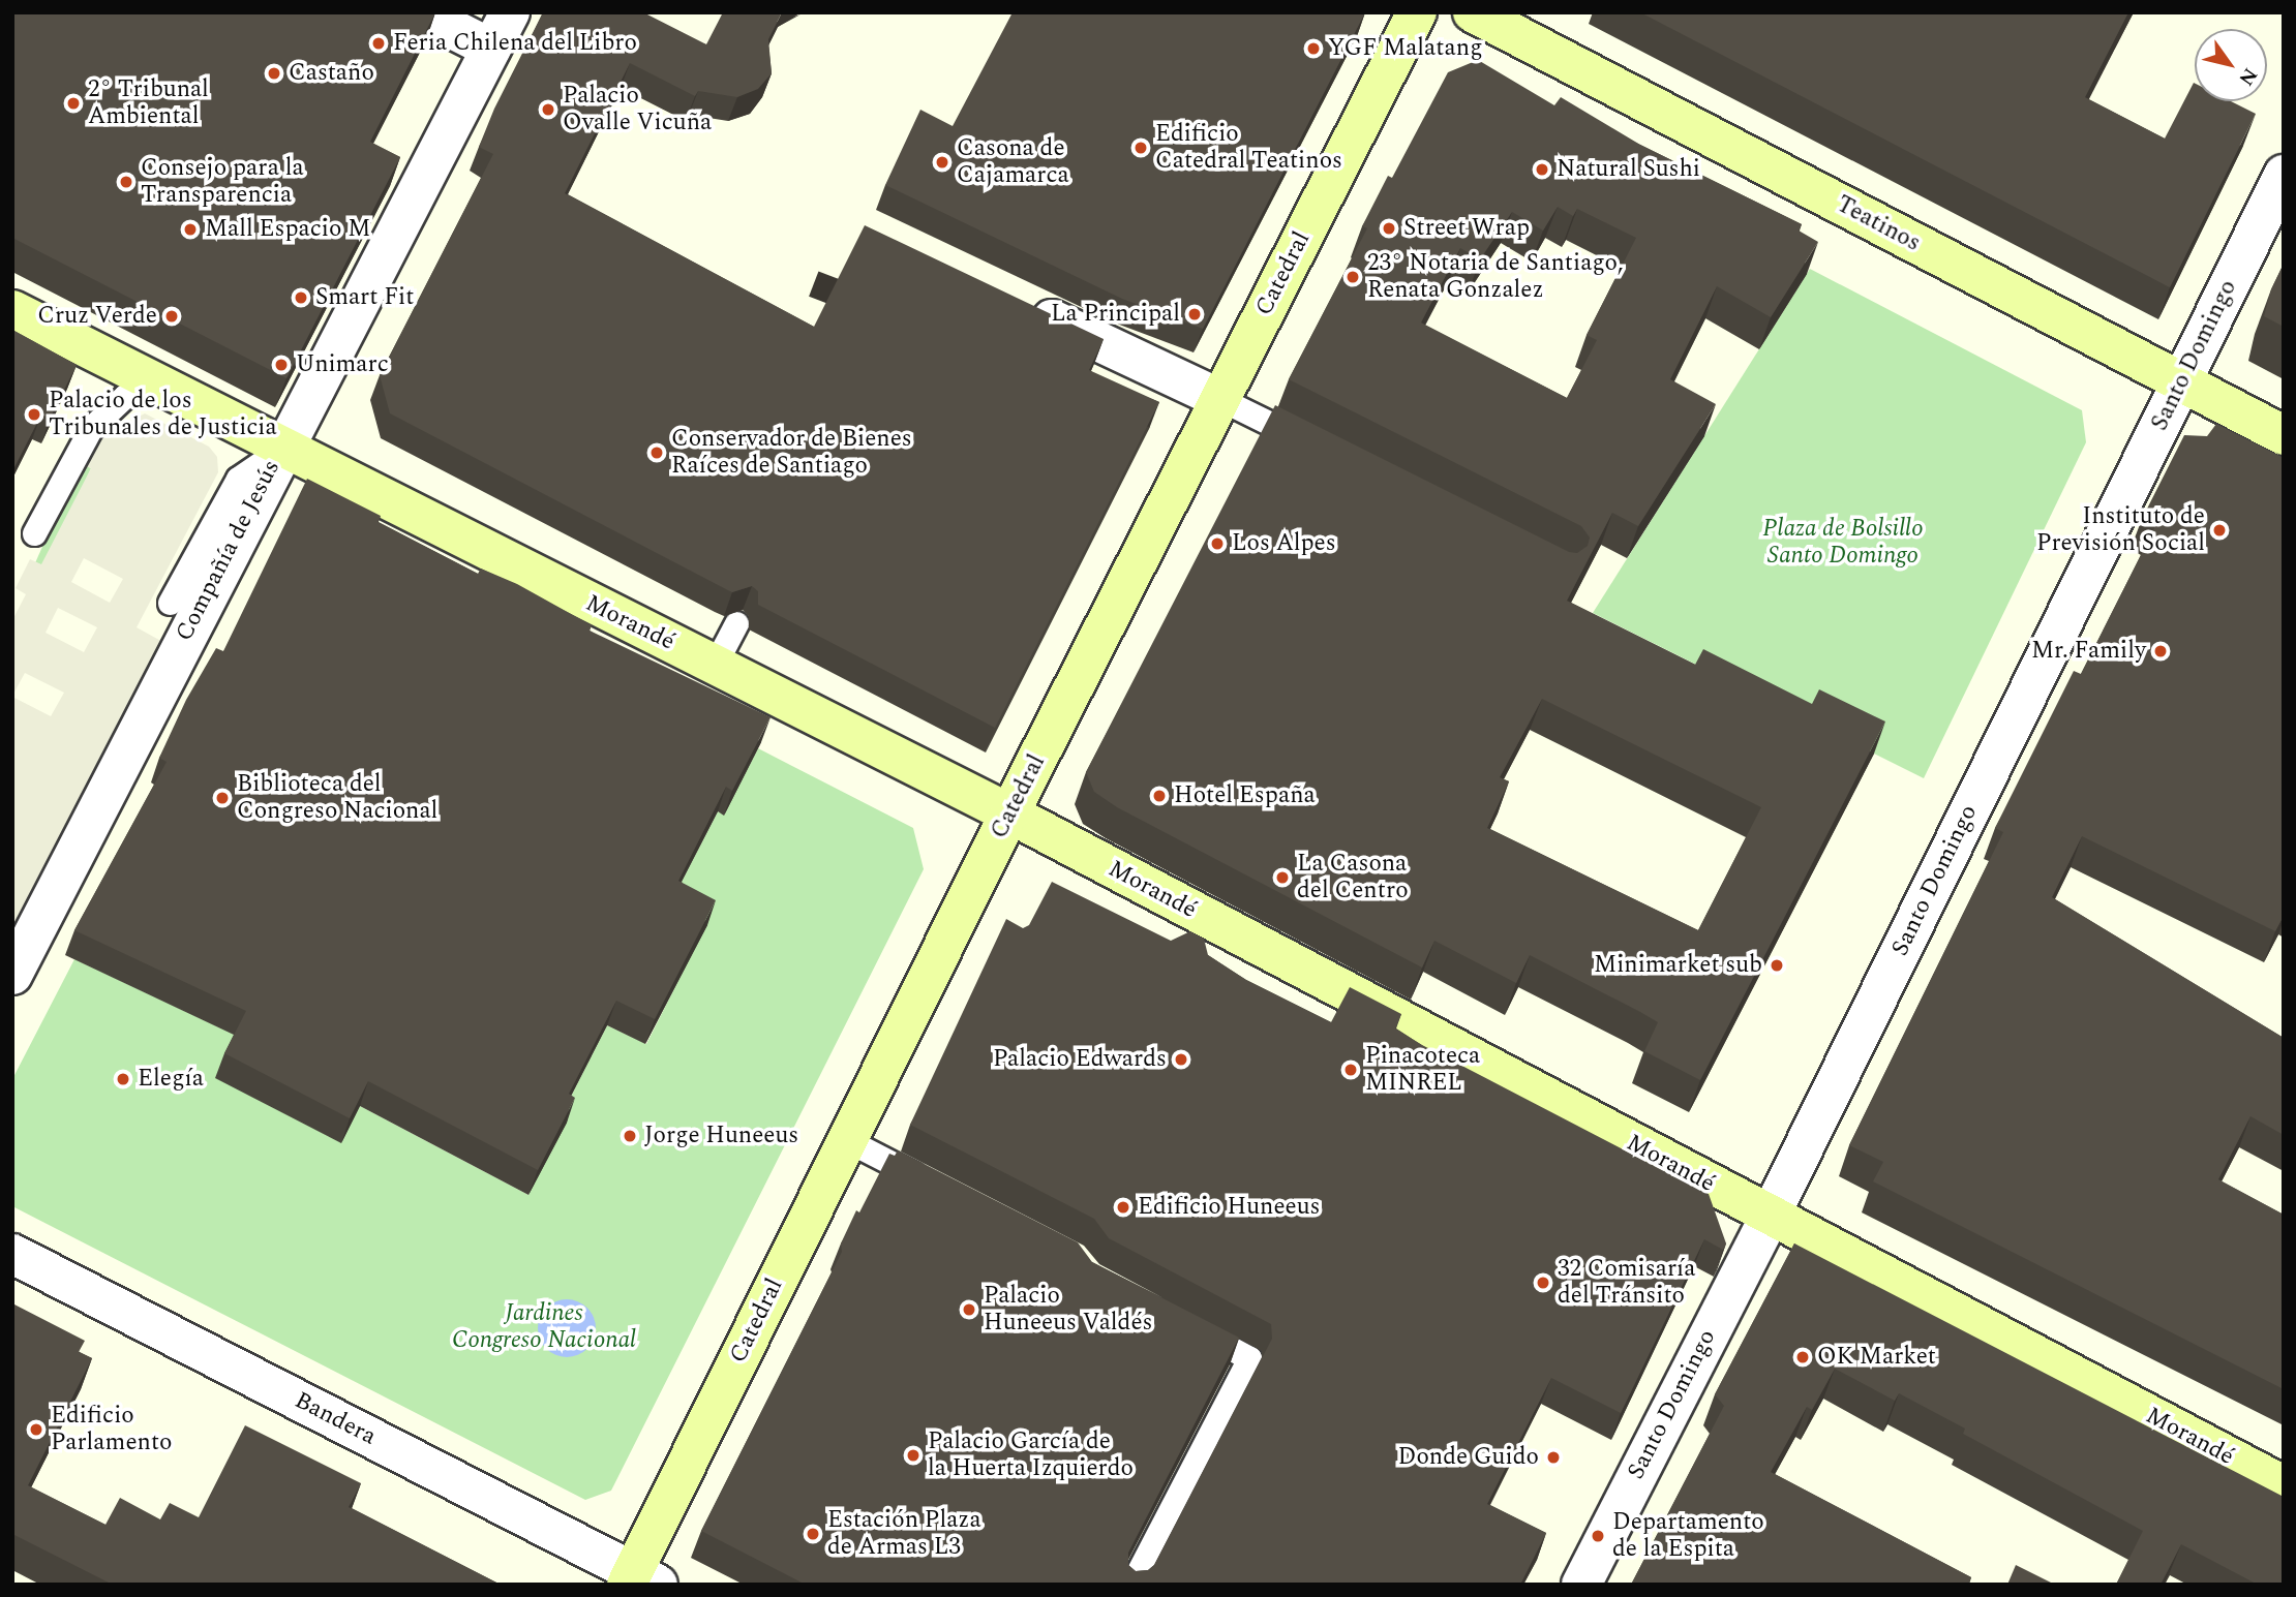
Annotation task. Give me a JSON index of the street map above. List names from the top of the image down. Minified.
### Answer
{"streets":{"main road":["Teatinos","Catedral","Morandé"],"street":["Santo Domingo","Compañía de Jesús","Bandera"]},"crossings":[["Teatinos","Santo Domingo"],["Catedral","Morandé"],["Catedral","Bandera"],["Santo Domingo","Morandé"],["Compañía de Jesús","Morandé"]],"parks":["Plaza de Bolsillo Santo Domingo","Jardines Congreso Nacional"],"places":["Feria Chilena del Libro","YGF Malatang","Castaño","2° Tribunal Ambiental","Palacio Ovalle Vicuña","Edificio Catedral Teatinos","Casona de Cajamarca","Natural Sushi","Consejo para la Transparencia","Street Wrap","Mall Espacio M","23° Notaria de Santiago, Renata Gonzalez","Smart Fit","La Principal","Cruz Verde","Unimarc","Palacio de los Tribunales de Justicia","Conservador de Bienes Raíces de Santiago","Instituto de Previsión Social","Los Alpes","Mr. Family","Hotel España","Biblioteca del Congreso Nacional","La Casona del Centro","Minimarket sub","Palacio Edwards","Pinacoteca MINREL","Elegía","Jorge Huneeus","Edificio Huneeus","32 Comisaría del Tránsito","Palacio Huneeus Valdés","OK Market","Edificio Parlamento","Palacio García de la Huerta Izquierdo","Donde Guido","Estación Plaza de Armas L3","Departamento de la Espita"],"north":"bottom right"}
